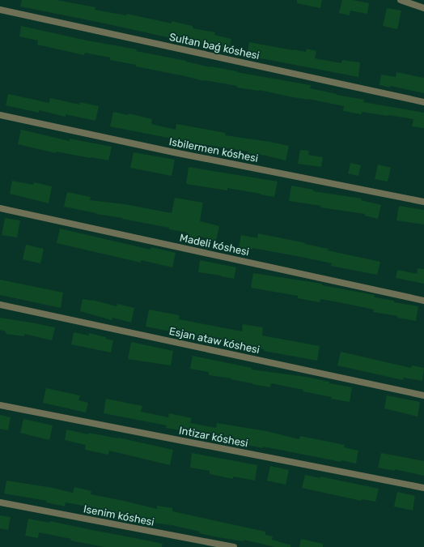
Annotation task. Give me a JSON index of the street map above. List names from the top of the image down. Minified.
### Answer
{"streets":{"street":["Sultan baǵ kóshesi","Isbilermen kóshesi","Madeli kóshesi","Esjan ataw kóshesi","Intizar kóshesi","Isenim kóshesi"]}}
